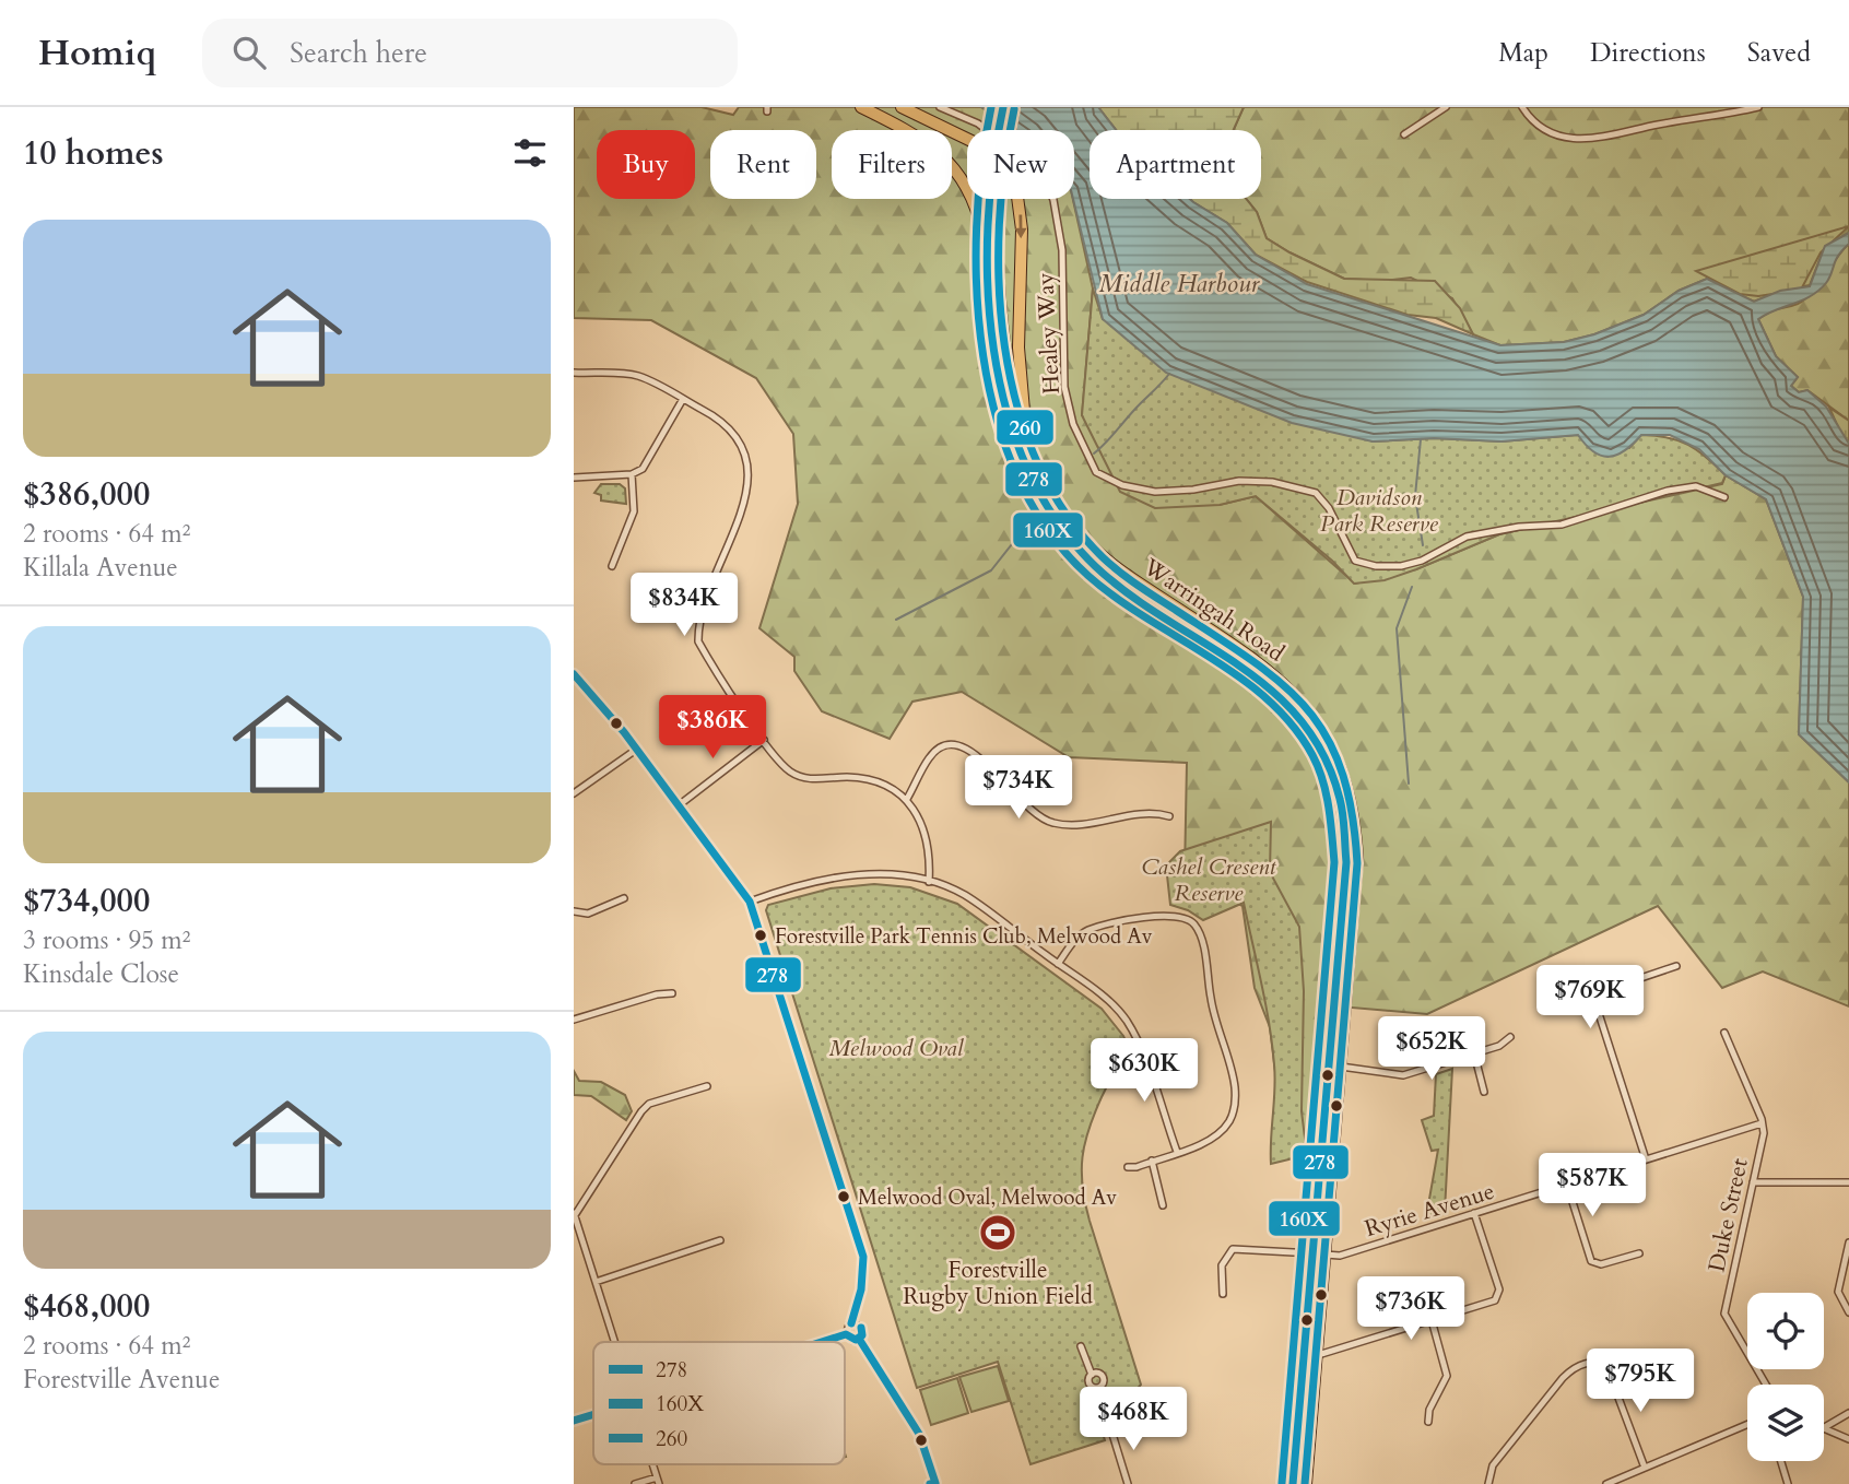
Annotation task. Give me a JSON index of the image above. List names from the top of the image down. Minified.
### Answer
{"streets":{"highway":["Warringah Road"],"street":["Healey Way","Ryrie Avenue","Duke Street"]},"crossings":[["Warringah Road","Ryrie Avenue"],["Ryrie Avenue","Duke Street"]],"water":["Middle Harbour"],"parks":["Davidson Park Reserve","Cashel Cresent Reserve","Melwood Oval"],"places":{"other":["Forestville Park Tennis Club, Melwood Av","Melwood Oval, Melwood Av"],"sports":["Forestville Rugby Union Field"]},"lines":["transit line 278","transit line 160X","transit line 260"],"legend":["278","160X","260"],"page":{"header":"Homiq","search":"Search here","nav":["Map","Directions","Saved"],"heading":"10 homes","chip":["Buy","Rent","Filters","New","Apartment"],"list":[{"name":"$386,000","note":"2 rooms · 64 m² · Killala Avenue"},{"name":"$734,000","note":"3 rooms · 95 m² · Kinsdale Close"},{"name":"$468,000","note":"2 rooms · 64 m² · Forestville Avenue"}],"price":["$834K","$386K","$734K","$769K","$652K","$630K","$587K","$736K","$795K","$468K"]}}
